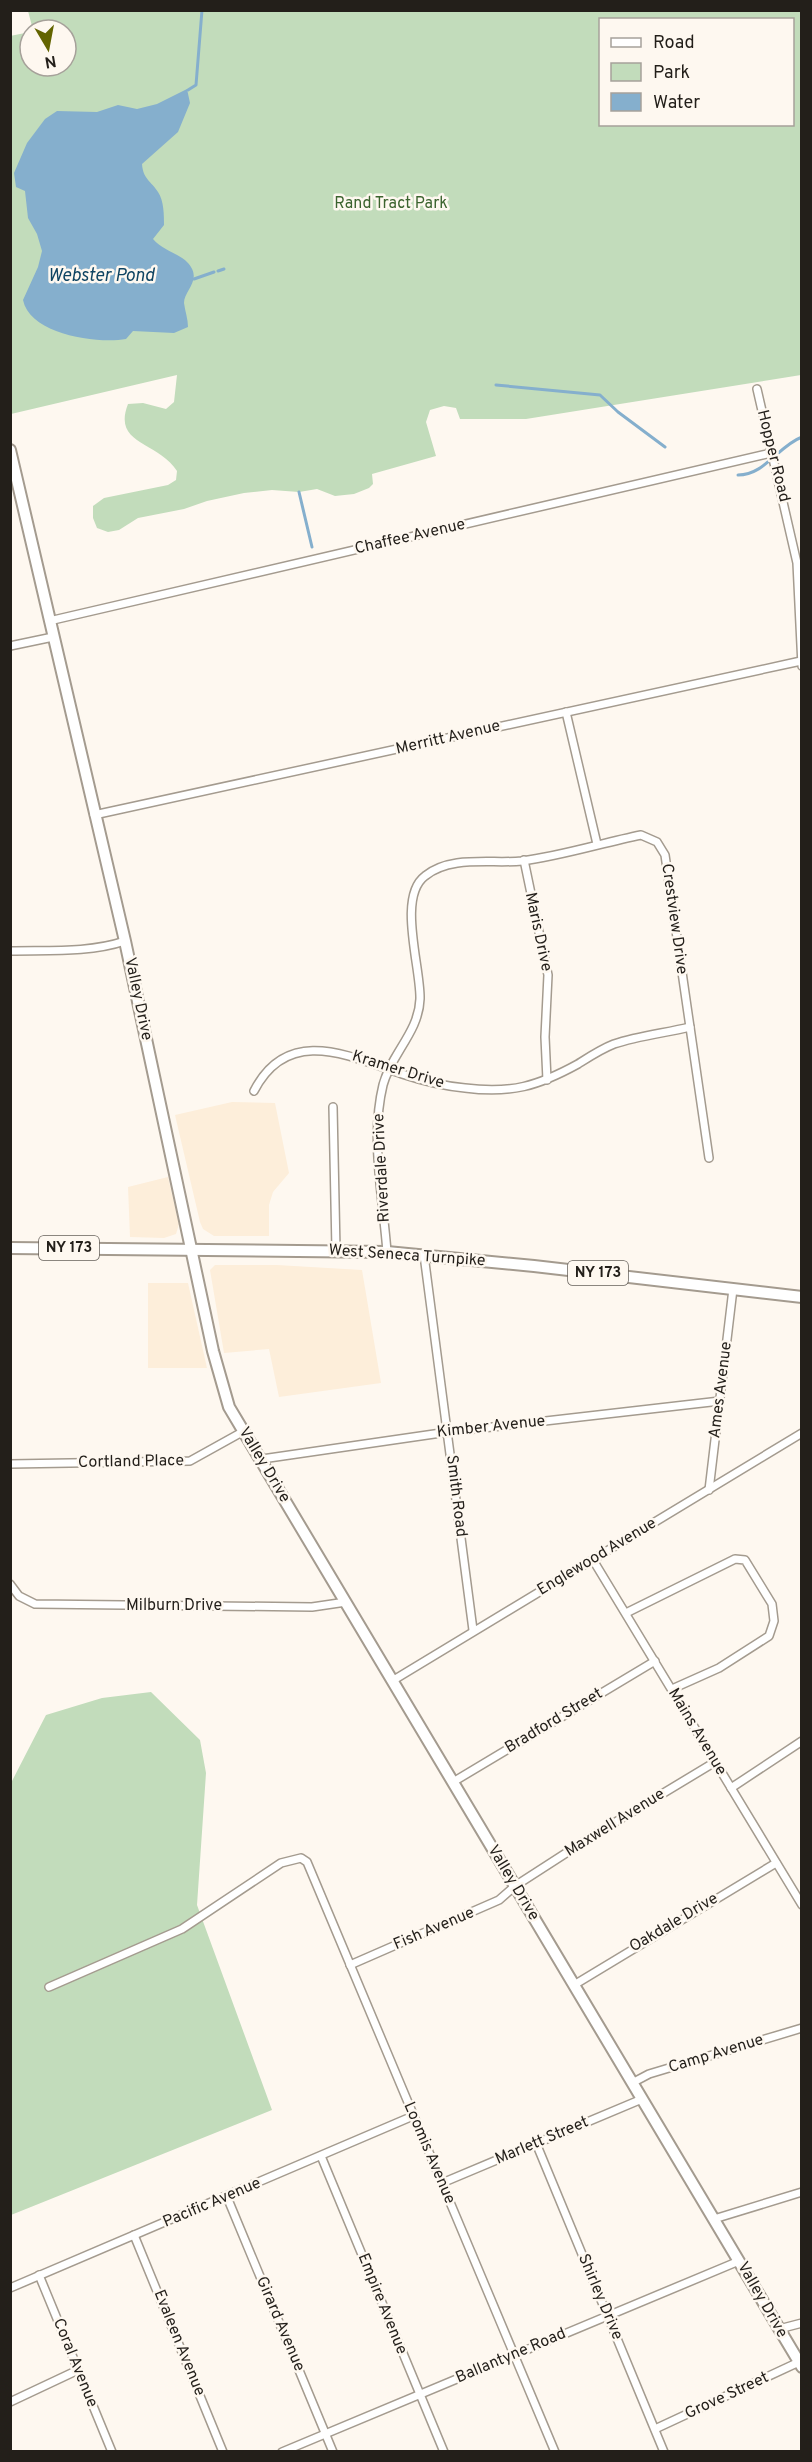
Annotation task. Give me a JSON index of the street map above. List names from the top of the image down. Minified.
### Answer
{"streets":{"main road":["Valley Drive","NY 173","West Seneca Turnpike"],"street":["Hopper Road","Chaffee Avenue","Merritt Avenue","Crestview Drive","Maris Drive","Kramer Drive","Riverdale Drive","Ames Avenue","Kimber Avenue","Cortland Place","Smith Road","Englewood Avenue","Milburn Drive","Bradford Street","Mains Avenue","Maxwell Avenue","Oakdale Drive","Fish Avenue","Camp Avenue","Marlett Street","Loomis Avenue","Pacific Avenue","Shirley Drive","Empire Avenue","Girard Avenue","Evaleen Avenue","Ballantyne Road","Coral Avenue","Grove Street"]},"crossings":[["Hopper Road","Chaffee Avenue"],["Hopper Road","Merritt Avenue"],["Chaffee Avenue","Valley Drive"],["Merritt Avenue","Valley Drive"],["Crestview Drive","Kramer Drive"],["Maris Drive","Kramer Drive"],["Maris Drive","Riverdale Drive"],["Valley Drive","West Seneca Turnpike"],["Valley Drive","Kimber Avenue"],["Valley Drive","Cortland Place"],["Valley Drive","Englewood Avenue"],["Valley Drive","Milburn Drive"],["Valley Drive","Bradford Street"],["Valley Drive","Maxwell Avenue"],["Valley Drive","Oakdale Drive"],["Valley Drive","Fish Avenue"],["Valley Drive","Camp Avenue"],["Valley Drive","Marlett Street"],["Valley Drive","Ballantyne Road"],["Valley Drive","Grove Street"],["Kramer Drive","Riverdale Drive"],["Riverdale Drive","West Seneca Turnpike"],["West Seneca Turnpike","Ames Avenue"],["West Seneca Turnpike","Smith Road"],["Ames Avenue","Kimber Avenue"],["Ames Avenue","Englewood Avenue"],["Kimber Avenue","Smith Road"],["Smith Road","Englewood Avenue"],["Englewood Avenue","Mains Avenue"],["Bradford Street","Mains Avenue"],["Mains Avenue","Maxwell Avenue"],["Mains Avenue","Oakdale Drive"],["Maxwell Avenue","Fish Avenue"],["Fish Avenue","Loomis Avenue"],["Marlett Street","Loomis Avenue"],["Marlett Street","Shirley Drive"],["Loomis Avenue","Pacific Avenue"],["Loomis Avenue","Ballantyne Road"],["Pacific Avenue","Empire Avenue"],["Pacific Avenue","Girard Avenue"],["Pacific Avenue","Evaleen Avenue"],["Pacific Avenue","Coral Avenue"],["Shirley Drive","Ballantyne Road"],["Shirley Drive","Grove Street"],["Empire Avenue","Ballantyne Road"],["Girard Avenue","Ballantyne Road"]],"water":["Webster Pond"],"parks":["Rand Tract Park"],"legend":["Road","Park","Water"],"north":"bottom"}
